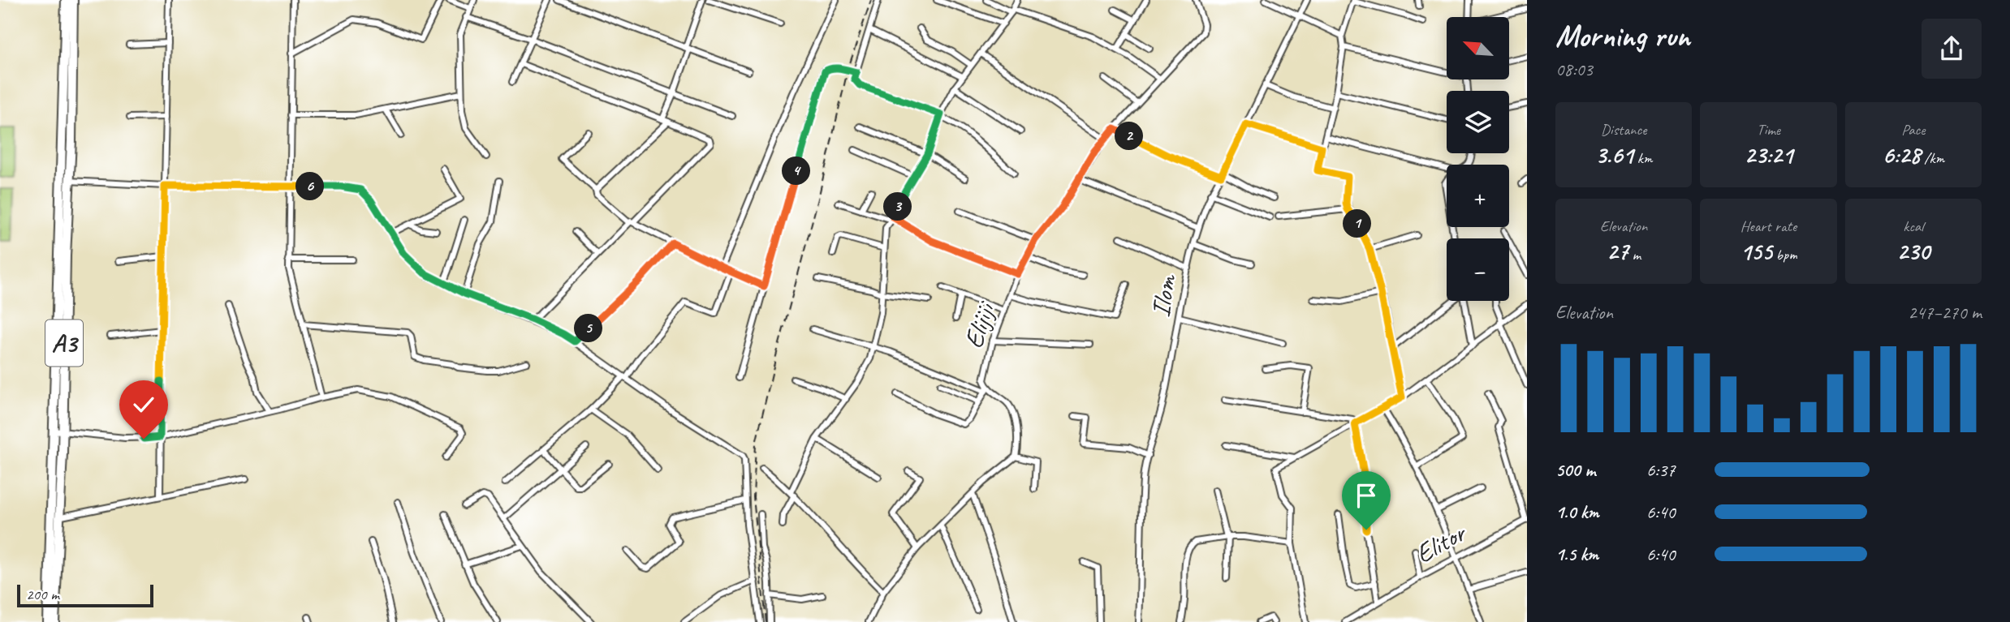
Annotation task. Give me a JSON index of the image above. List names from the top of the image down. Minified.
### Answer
{"streets":{"highway":["A3"],"street":["Ilom","Elijiji","Elitor"]},"scale_bar":"200 m","north":"top left","page":{"heading":["Morning run","08:03"],"map_buttons":["+","−"],"stats":[["Distance","3.61 km"],["Time","23:21"],["Pace","6:28 /km"],["Elevation","27 m"],["Heart rate","155 bpm"],["kcal","230"]],"pins":["2","4","6","3","1","5"],"chart":["Elevation","247–270 m"],"list":[{"name":"500 m","note":"6:37"},{"name":"1.0 km","note":"6:40"},{"name":"1.5 km","note":"6:40"}],"scale":"200 m"}}
